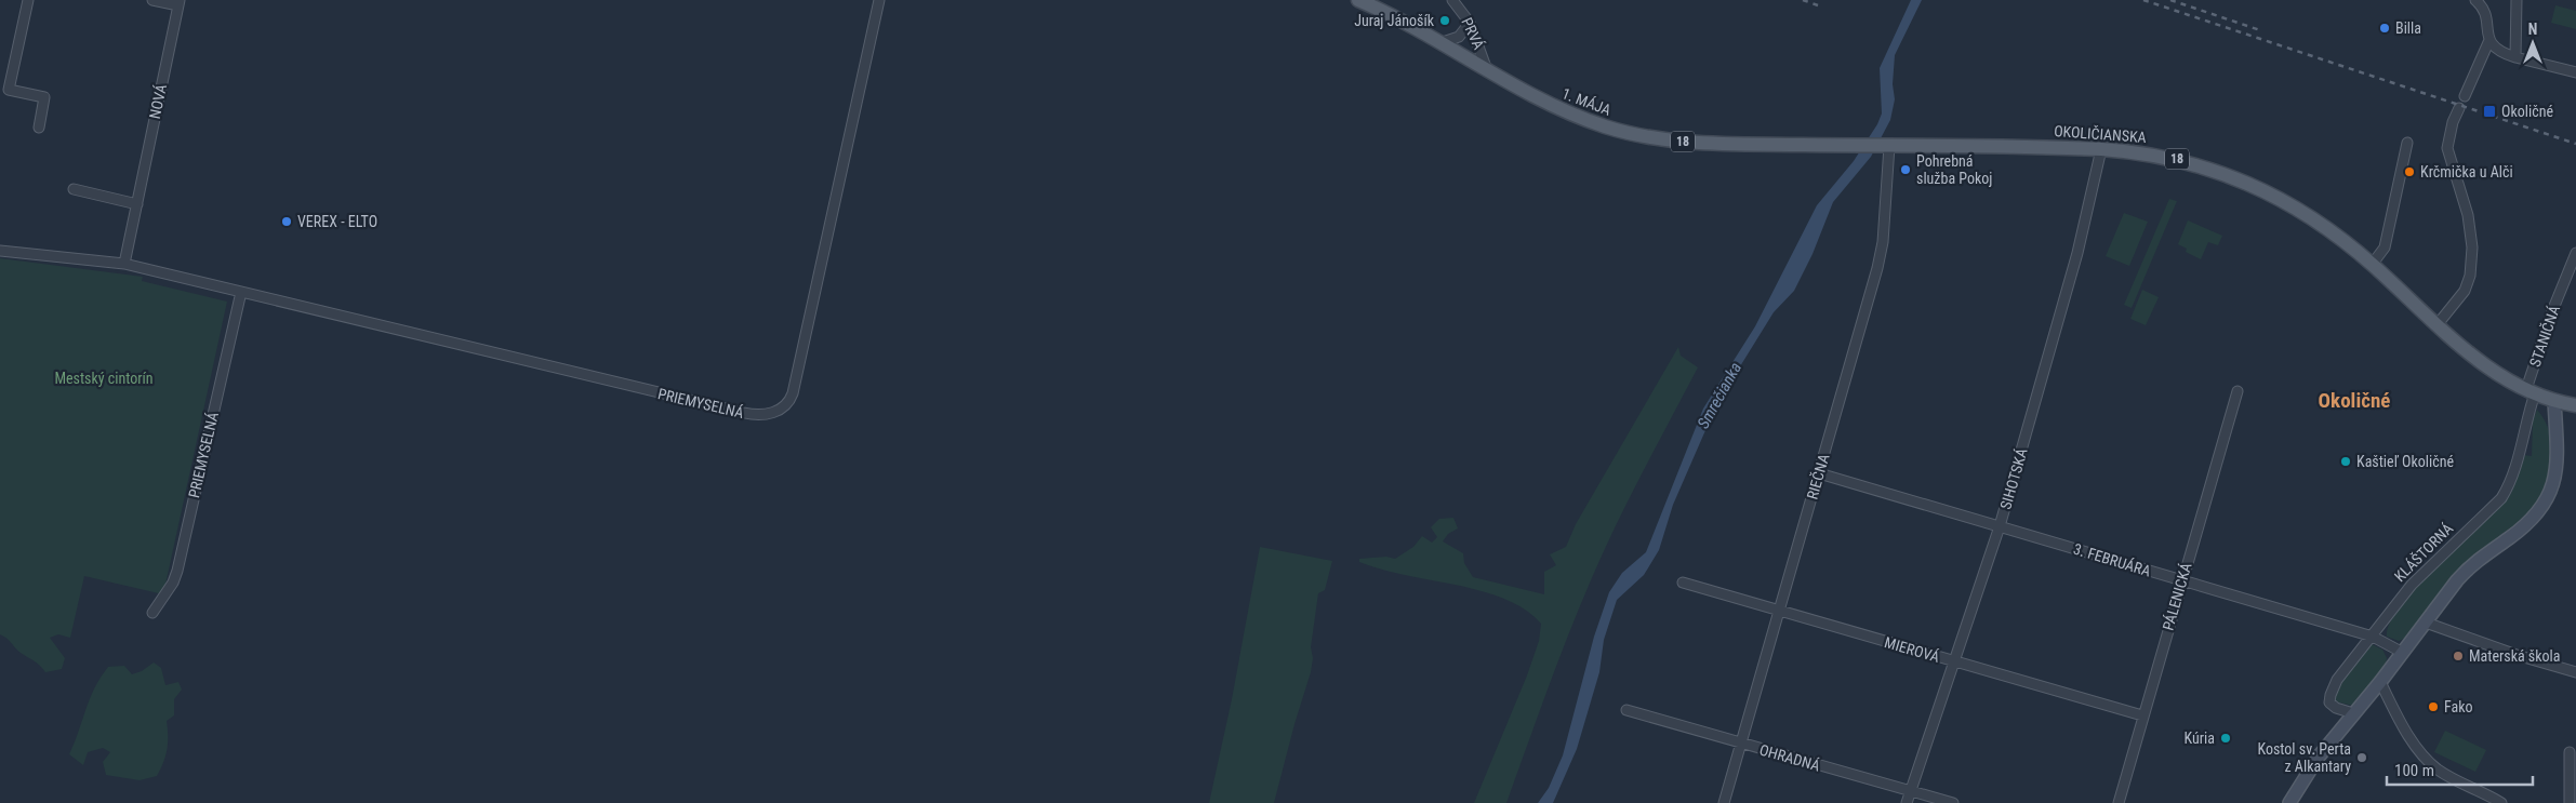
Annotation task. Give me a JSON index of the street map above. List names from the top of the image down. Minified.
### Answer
{"streets":{"main road":["1. MÁJA","OKOLIČIANSKA","18"],"street":["PRVÁ","NOVÁ","STANIČNÁ","PRIEMYSELNÁ","RIEČNA","SIHOTSKÁ","KLÁŠTORNÁ","3. FEBRUÁRA","PÁLENICKÁ","MIEROVÁ","OHRADNÁ"]},"crossings":[["PRVÁ","1. MÁJA"],["NOVÁ","PRIEMYSELNÁ"],["1. MÁJA","OKOLIČIANSKA"],["OKOLIČIANSKA","STANIČNÁ"],["OKOLIČIANSKA","RIEČNA"],["OKOLIČIANSKA","SIHOTSKÁ"],["OKOLIČIANSKA","KLÁŠTORNÁ"],["STANIČNÁ","KLÁŠTORNÁ"],["RIEČNA","3. FEBRUÁRA"],["RIEČNA","MIEROVÁ"],["RIEČNA","OHRADNÁ"],["SIHOTSKÁ","3. FEBRUÁRA"],["SIHOTSKÁ","MIEROVÁ"],["SIHOTSKÁ","OHRADNÁ"],["KLÁŠTORNÁ","3. FEBRUÁRA"],["3. FEBRUÁRA","PÁLENICKÁ"],["PÁLENICKÁ","MIEROVÁ"]],"districts":["Okoličné"],"water":["Smrečianka"],"parks":["Mestský cintorín"],"places":{"other":["Juraj Jánošík","Billa","Pohrebná služba Pokoj","Krčmička u Alči","VEREX - ELTO","Kaštieľ Okoličné","Materská škola","Fako","Kúria","Kostol sv. Perta z Alkantary"],"transit":["Okoličné"]},"scale_bar":"100 m","north":"top"}
